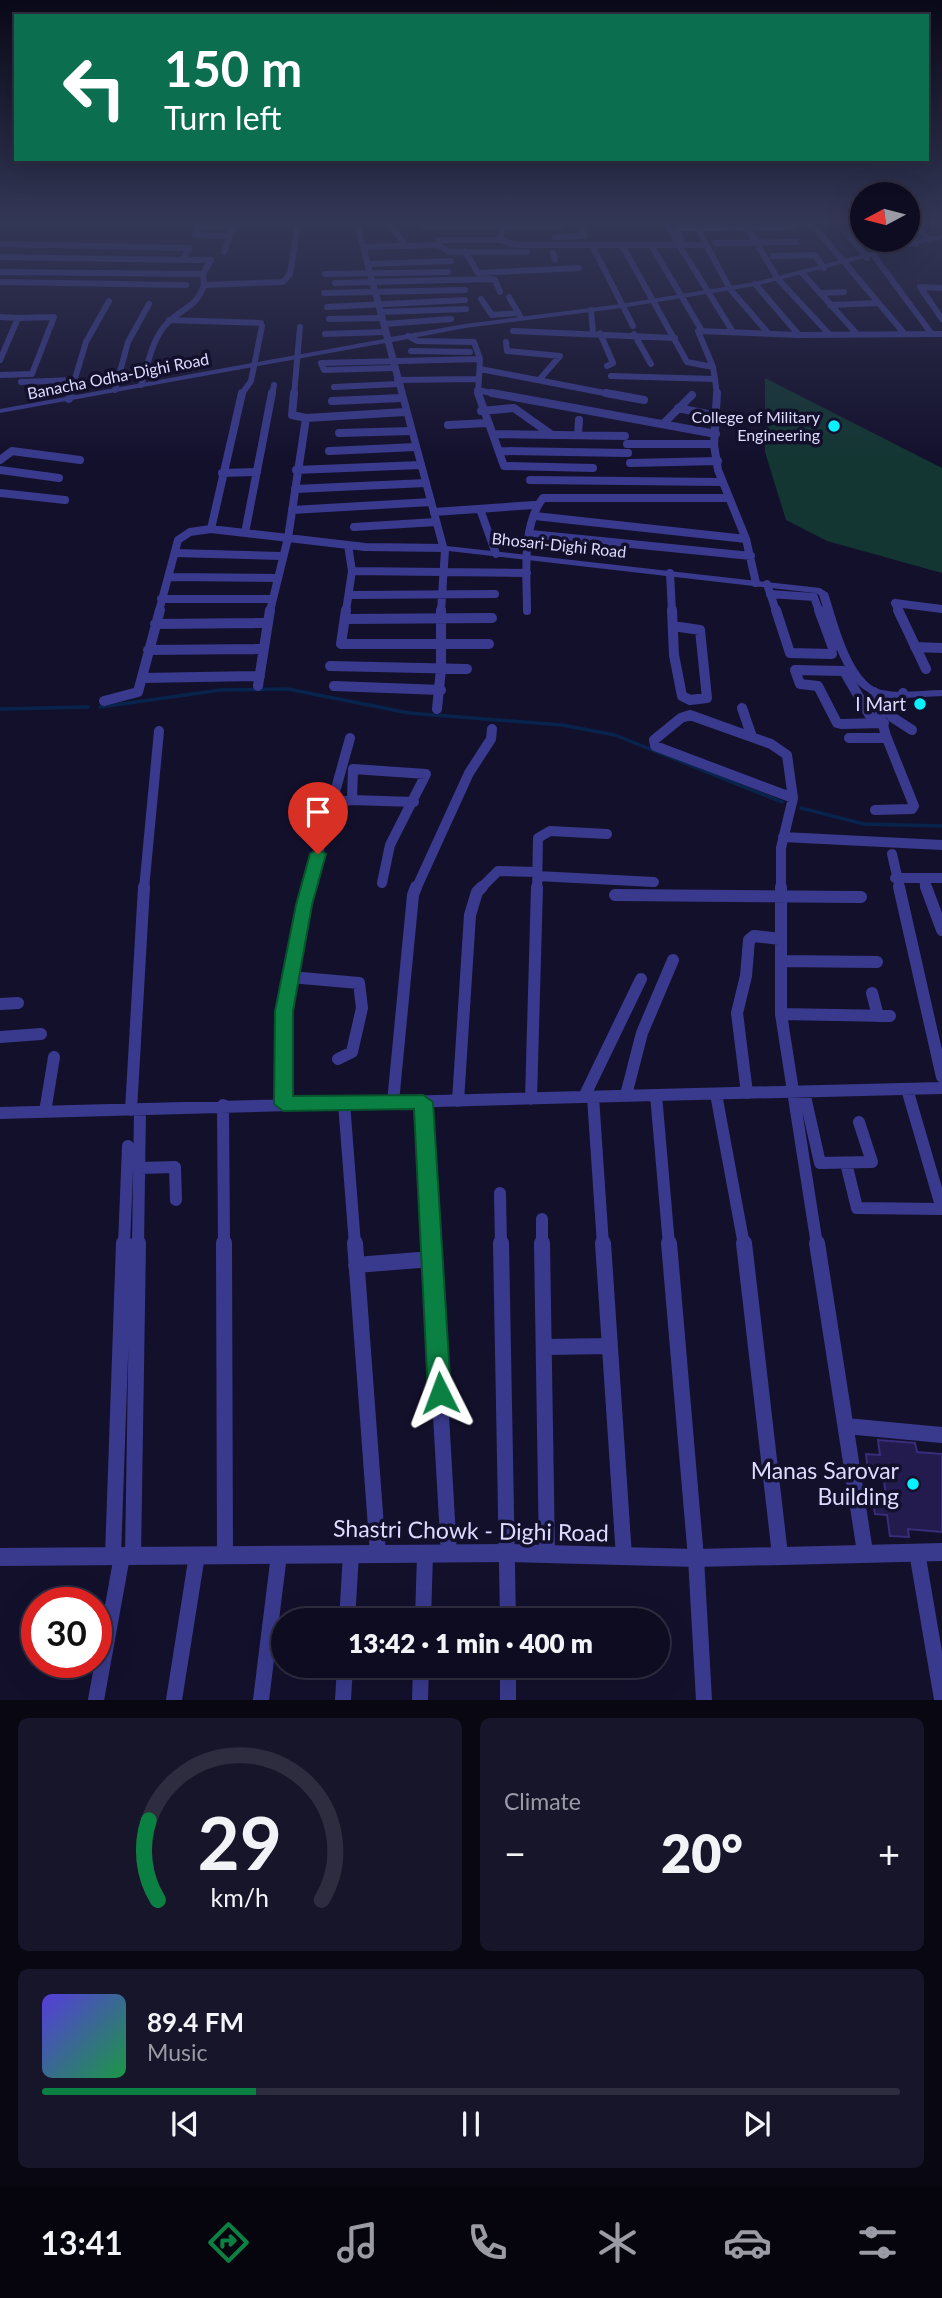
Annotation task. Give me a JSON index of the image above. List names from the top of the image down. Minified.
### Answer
{"streets":{"street":["Banacha Odha-Dighi Road","Bhosari-Dighi Road","Shastri Chowk - Dighi Road"]},"places":["College of Military Engineering","I Mart","Manas Sarovar Building"],"north":"left","page":{"turn":["150 m","Turn left"],"limit":"30","trip":"13:42 · 1 min · 400 m","tile":"Climate","heat":["−","20°","+"],"song":["89.4 FM","Music"],"tabs":"13:41","gauge":["29","km/h"]}}
